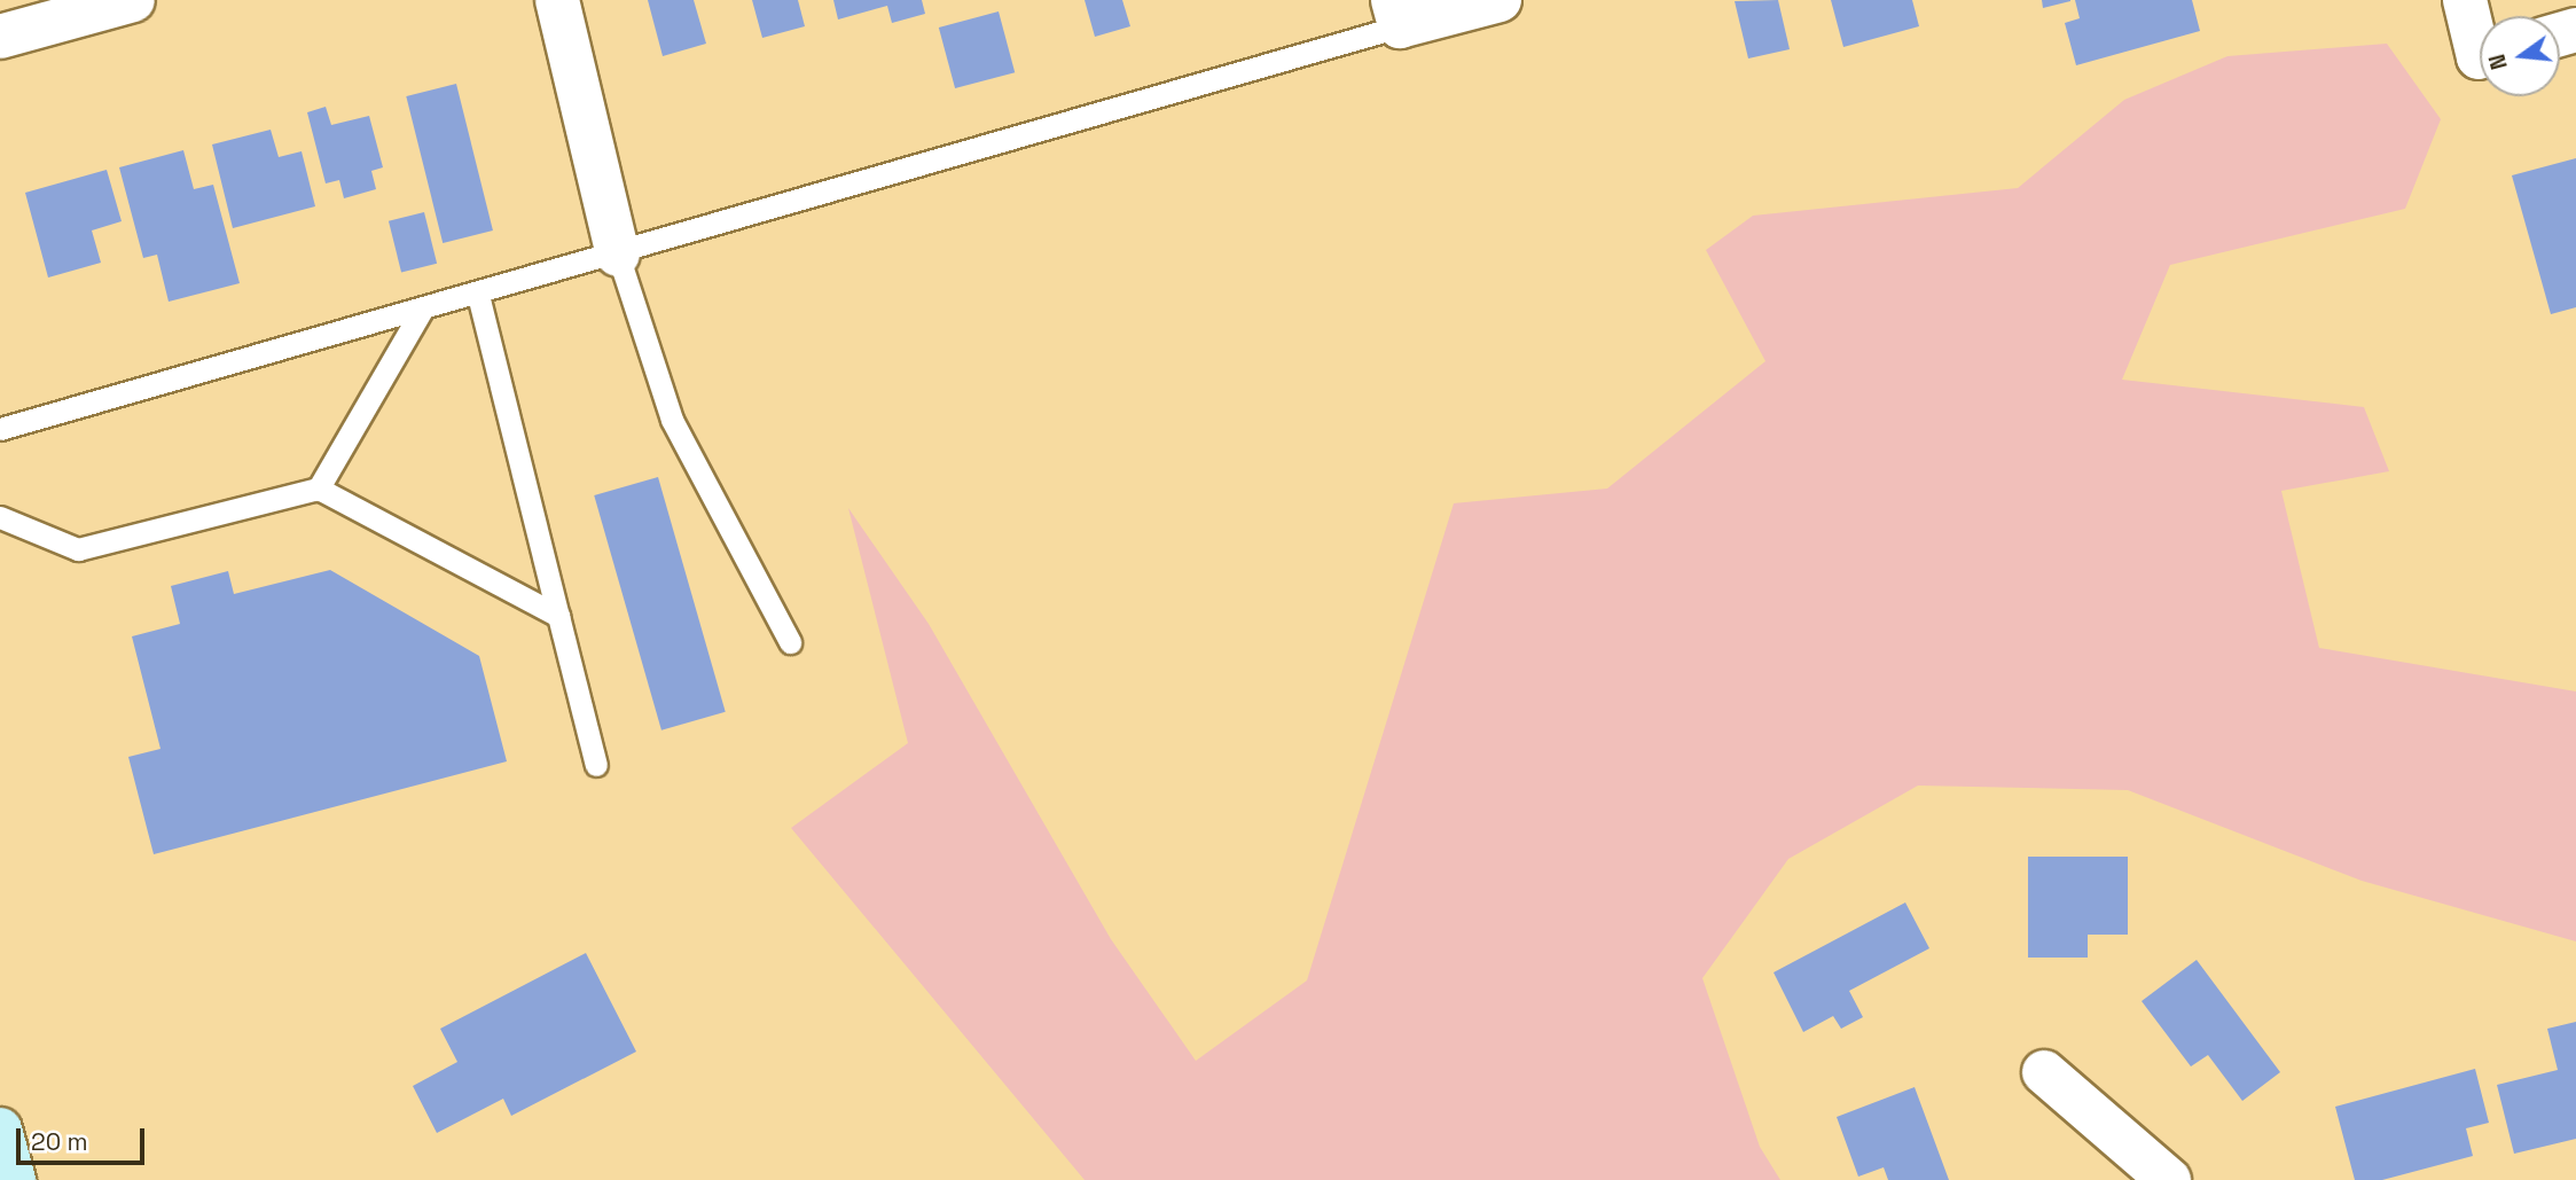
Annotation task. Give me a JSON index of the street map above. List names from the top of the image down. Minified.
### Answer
{"scale_bar":"20 m","north":"left"}
